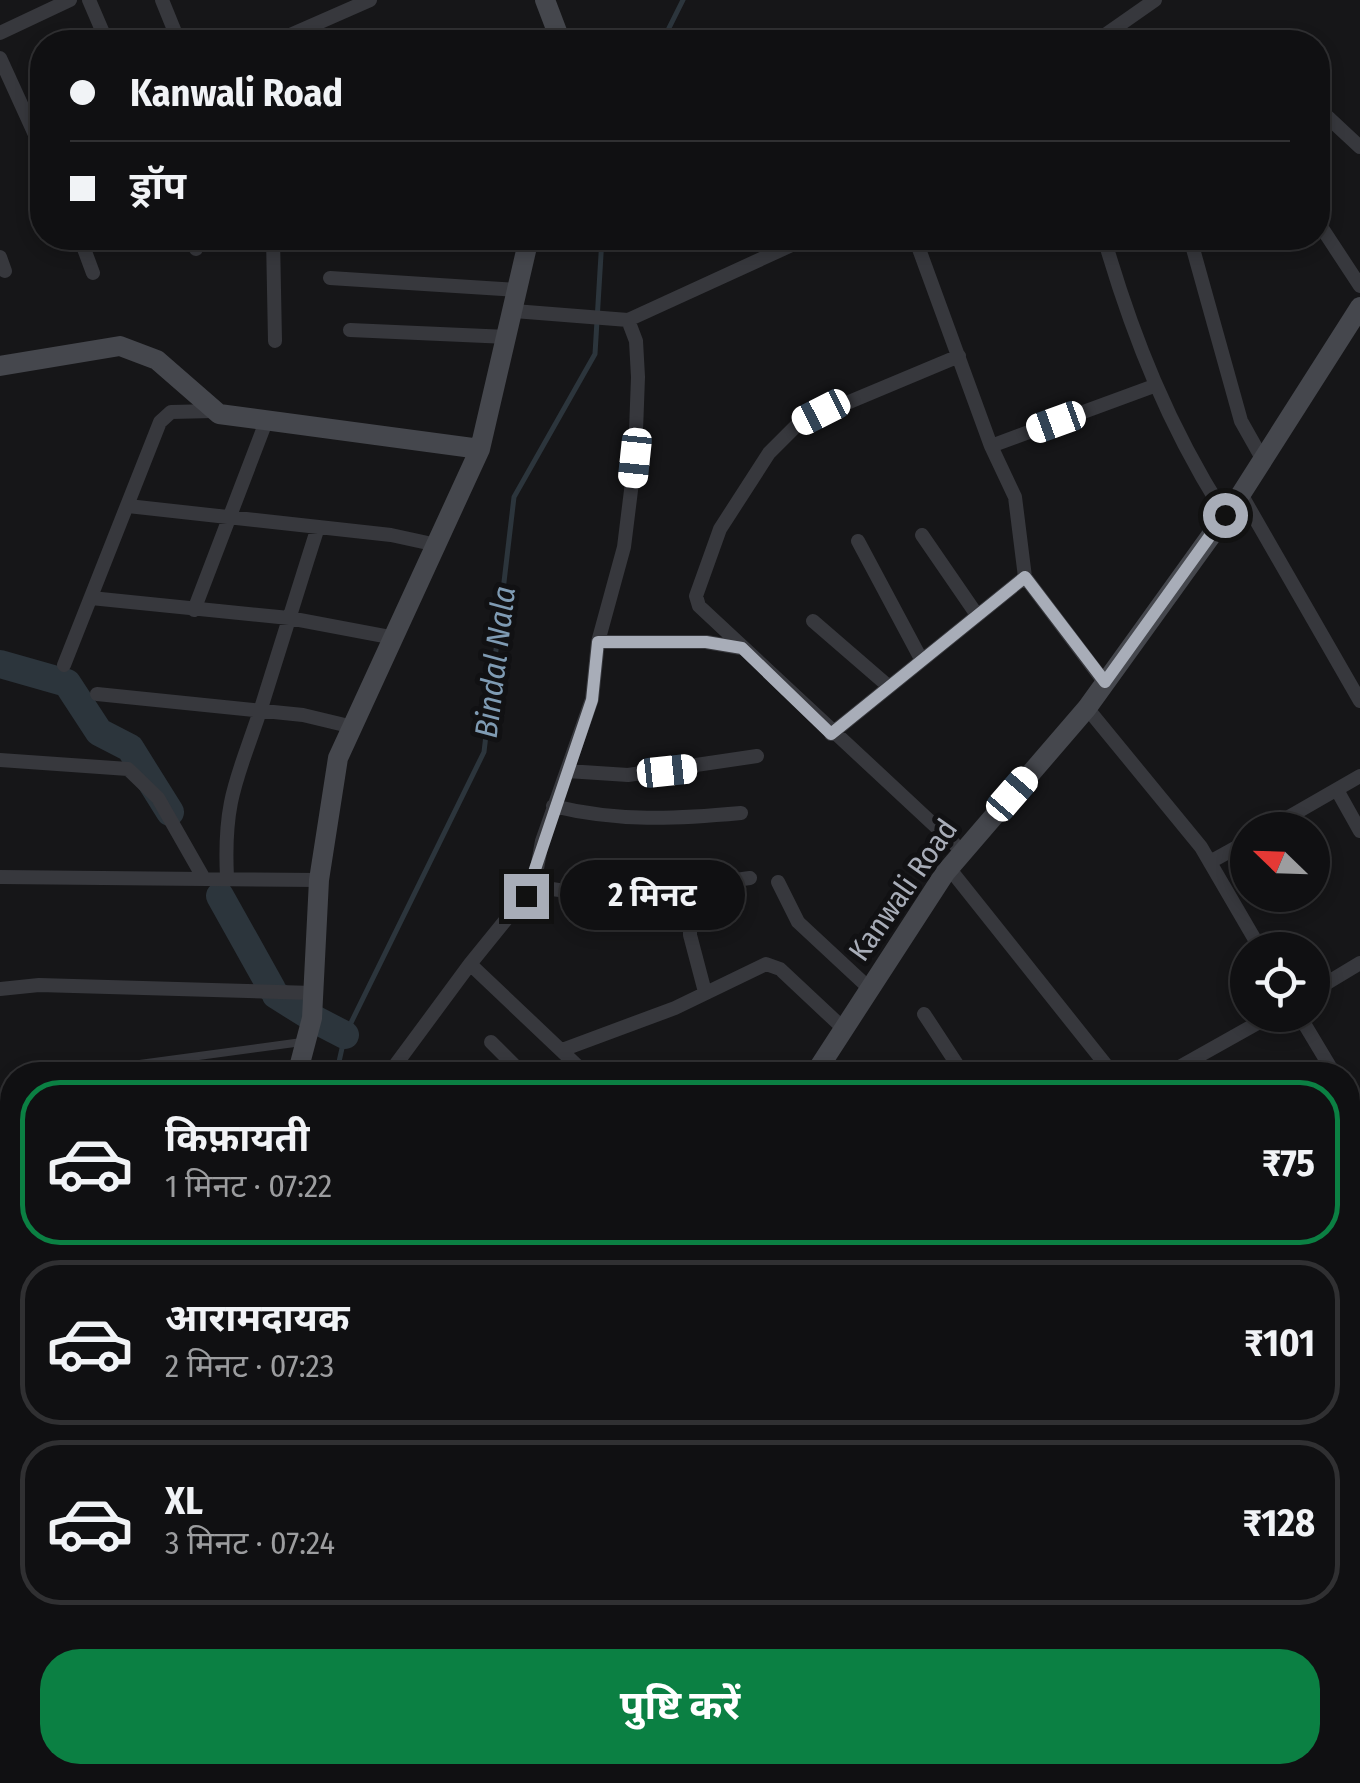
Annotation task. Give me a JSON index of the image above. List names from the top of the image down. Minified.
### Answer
{"streets":{"street":["Kanwali Road"]},"water":["Bindal Nala"],"north":"top left","page":{"banner":["Kanwali Road","ड्रॉप"],"bubble":"2 मिनट","list":[{"name":"किफ़ायती","note":"1 मिनट · 07:22","value":"₹75"},{"name":"आरामदायक","note":"2 मिनट · 07:23","value":"₹101"},{"name":"XL","note":"3 मिनट · 07:24","value":"₹128"}],"buttons":"पुष्टि करें"}}
